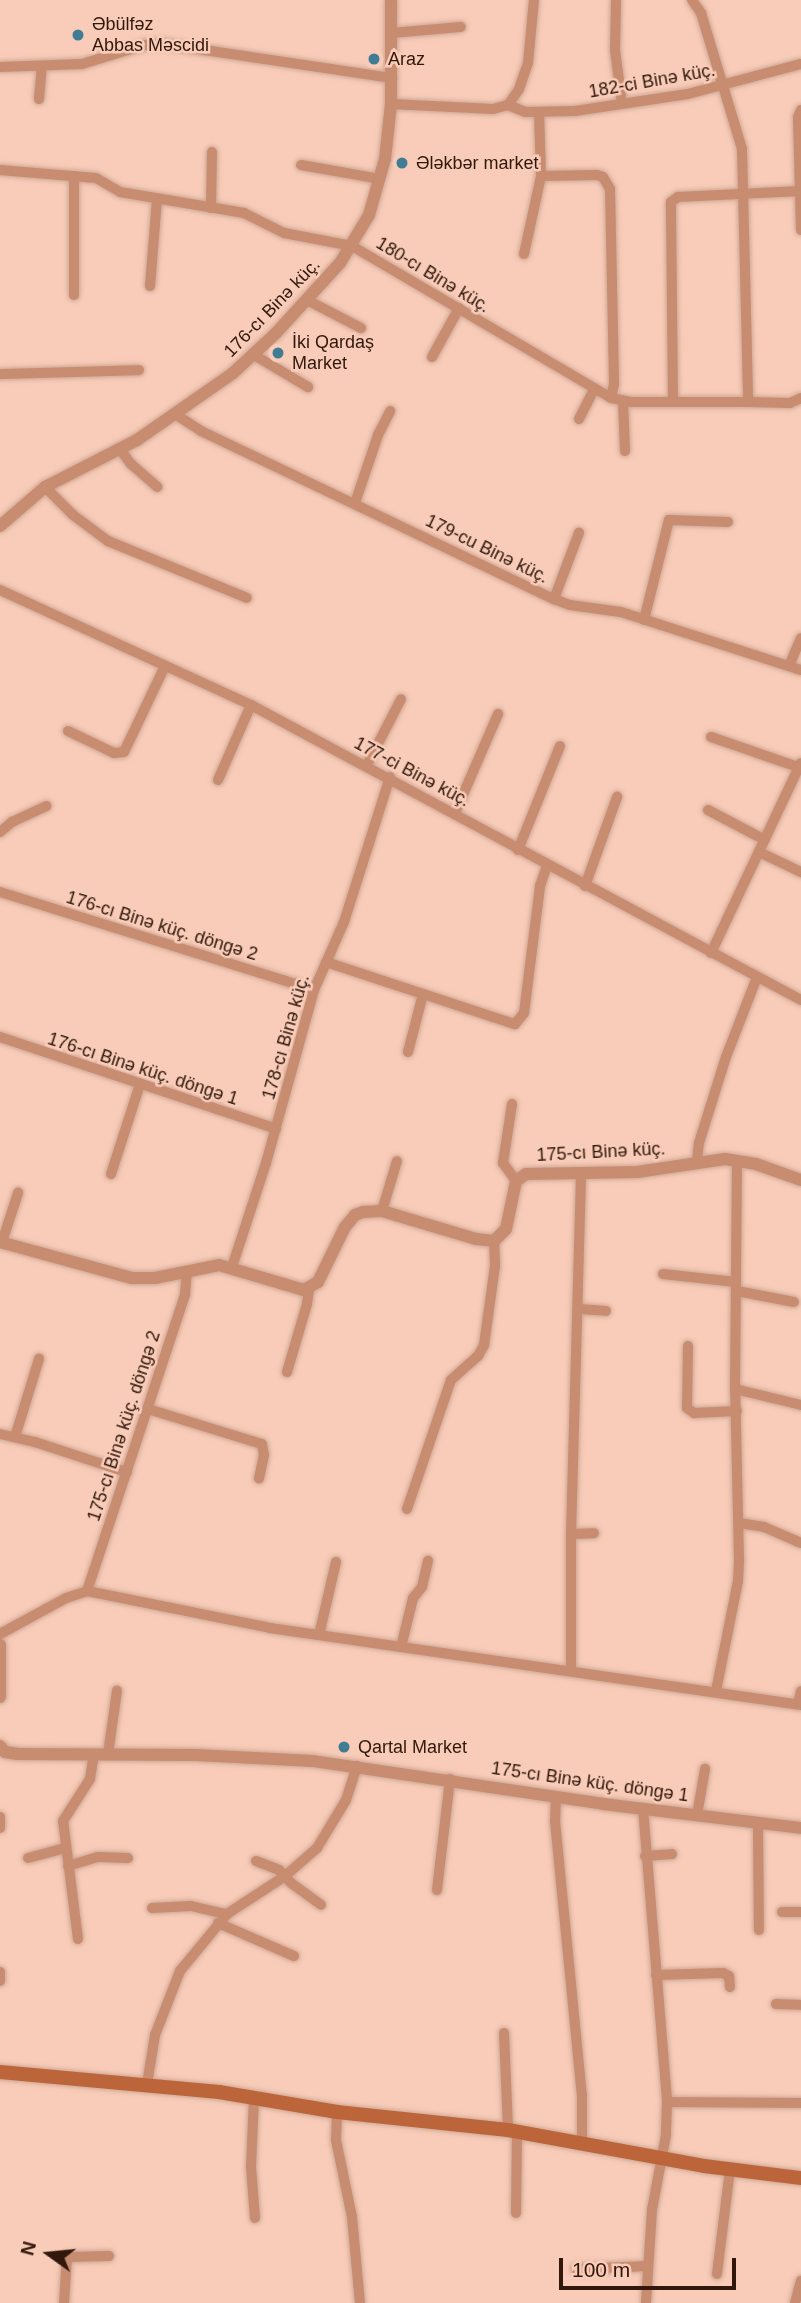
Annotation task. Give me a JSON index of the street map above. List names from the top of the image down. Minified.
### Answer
{"streets":{"street":["182-ci Binə küç.","180-cı Binə küç.","176-cı Binə küç.","179-cu Binə küç.","177-ci Binə küç.","176-cı Binə küç. döngə 2","178-cı Binə küç.","176-cı Binə küç. döngə 1","175-cı Binə küç.","175-cı Binə küç. döngə 2","175-cı Binə küç. döngə 1"]},"crossings":[["182-ci Binə küç.","176-cı Binə küç."],["180-cı Binə küç.","176-cı Binə küç."],["176-cı Binə küç.","179-cu Binə küç."],["177-ci Binə küç.","178-cı Binə küç."],["176-cı Binə küç. döngə 2","178-cı Binə küç."],["178-cı Binə küç.","176-cı Binə küç. döngə 1"]],"places":["Əbülfəz Abbas Məscidi","Araz","Ələkbər market","İki Qardaş Market","Qartal Market"],"scale_bar":"100 m","north":"left"}
